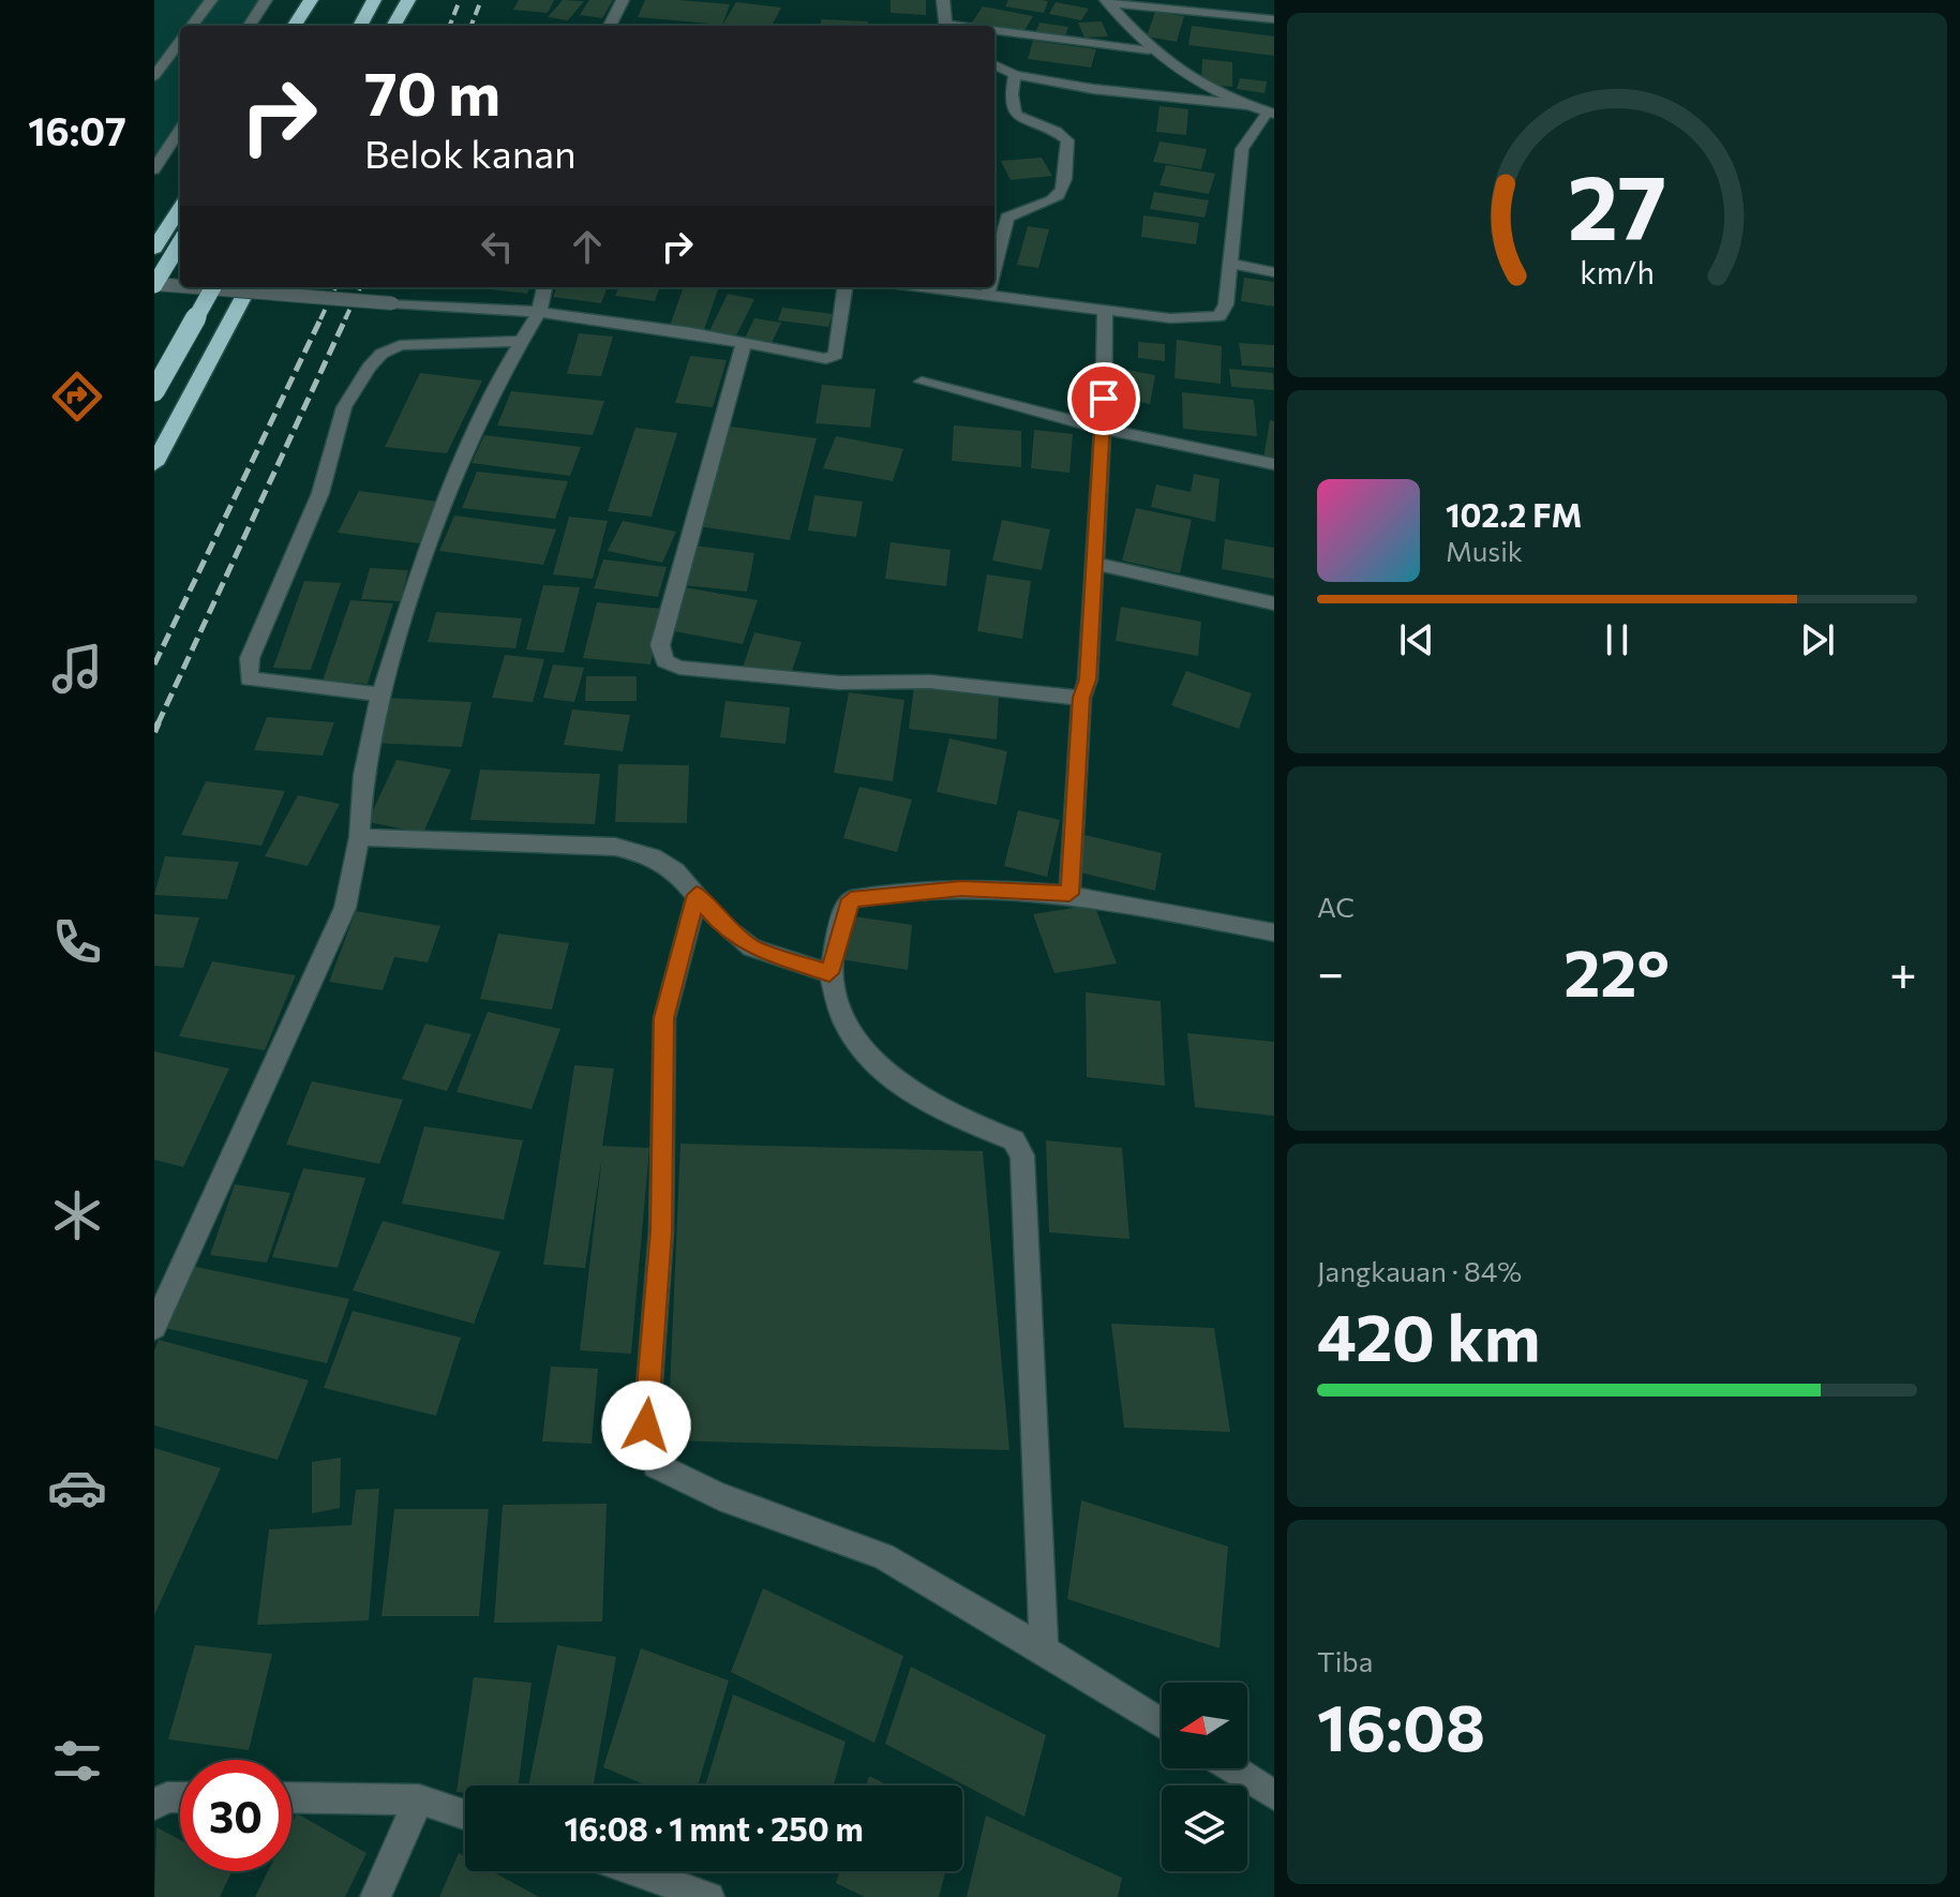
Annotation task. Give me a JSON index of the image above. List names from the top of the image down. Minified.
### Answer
{"north":"left","page":{"tabs":"16:07","turn":["70 m","Belok kanan"],"song":["102.2 FM","Musik"],"tile":["AC",["Jangkauan · 84%","420 km"],["Tiba","16:08"]],"heat":["−","22°","+"],"limit":"30","trip":"16:08 · 1 mnt · 250 m","gauge":["27","km/h"]}}
